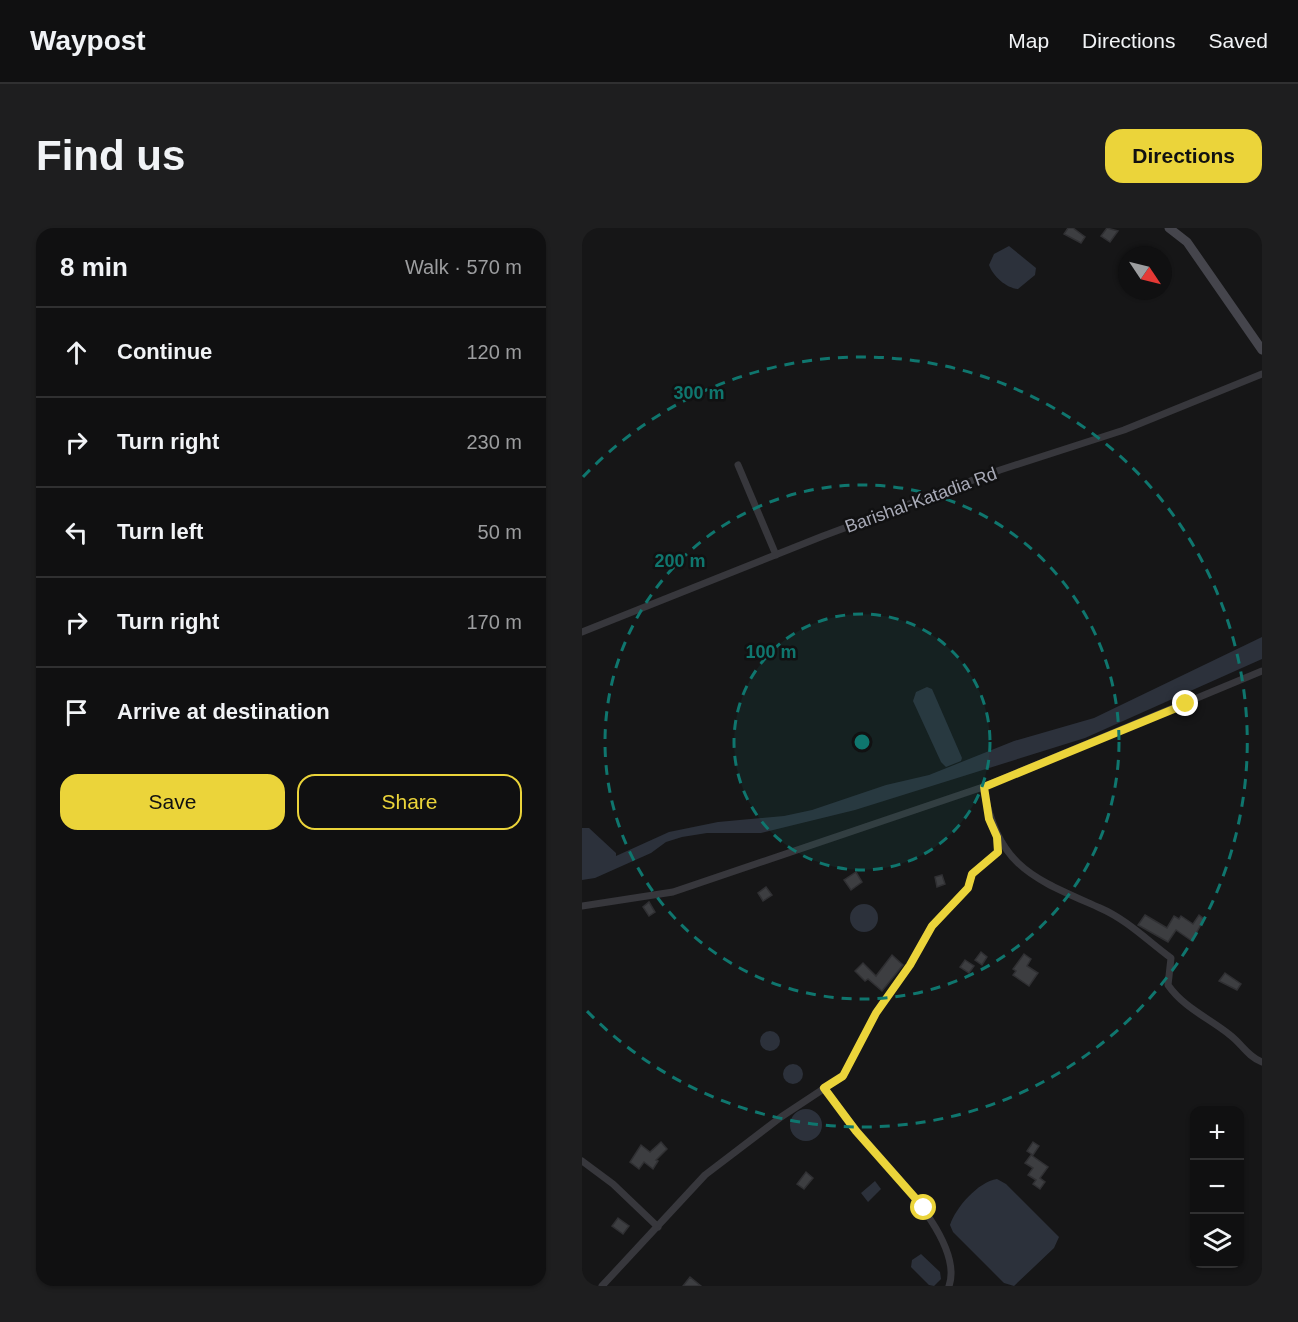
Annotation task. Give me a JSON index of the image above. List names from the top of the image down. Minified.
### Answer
{"streets":{"street":["Barishal-Katadia Rd"]},"north":"bottom right","page":{"header":"Waypost","nav":["Map","Directions","Saved"],"buttons":["Directions",["Save","Share"]],"title":"Find us","heading":["8 min","Walk · 570 m"],"list":[["Continue","120 m"],["Turn right","230 m"],["Turn left","50 m"],["Turn right","170 m"],"Arrive at destination"],"map_buttons":["+","−"]},"rings":["300 m","200 m","100 m"]}
